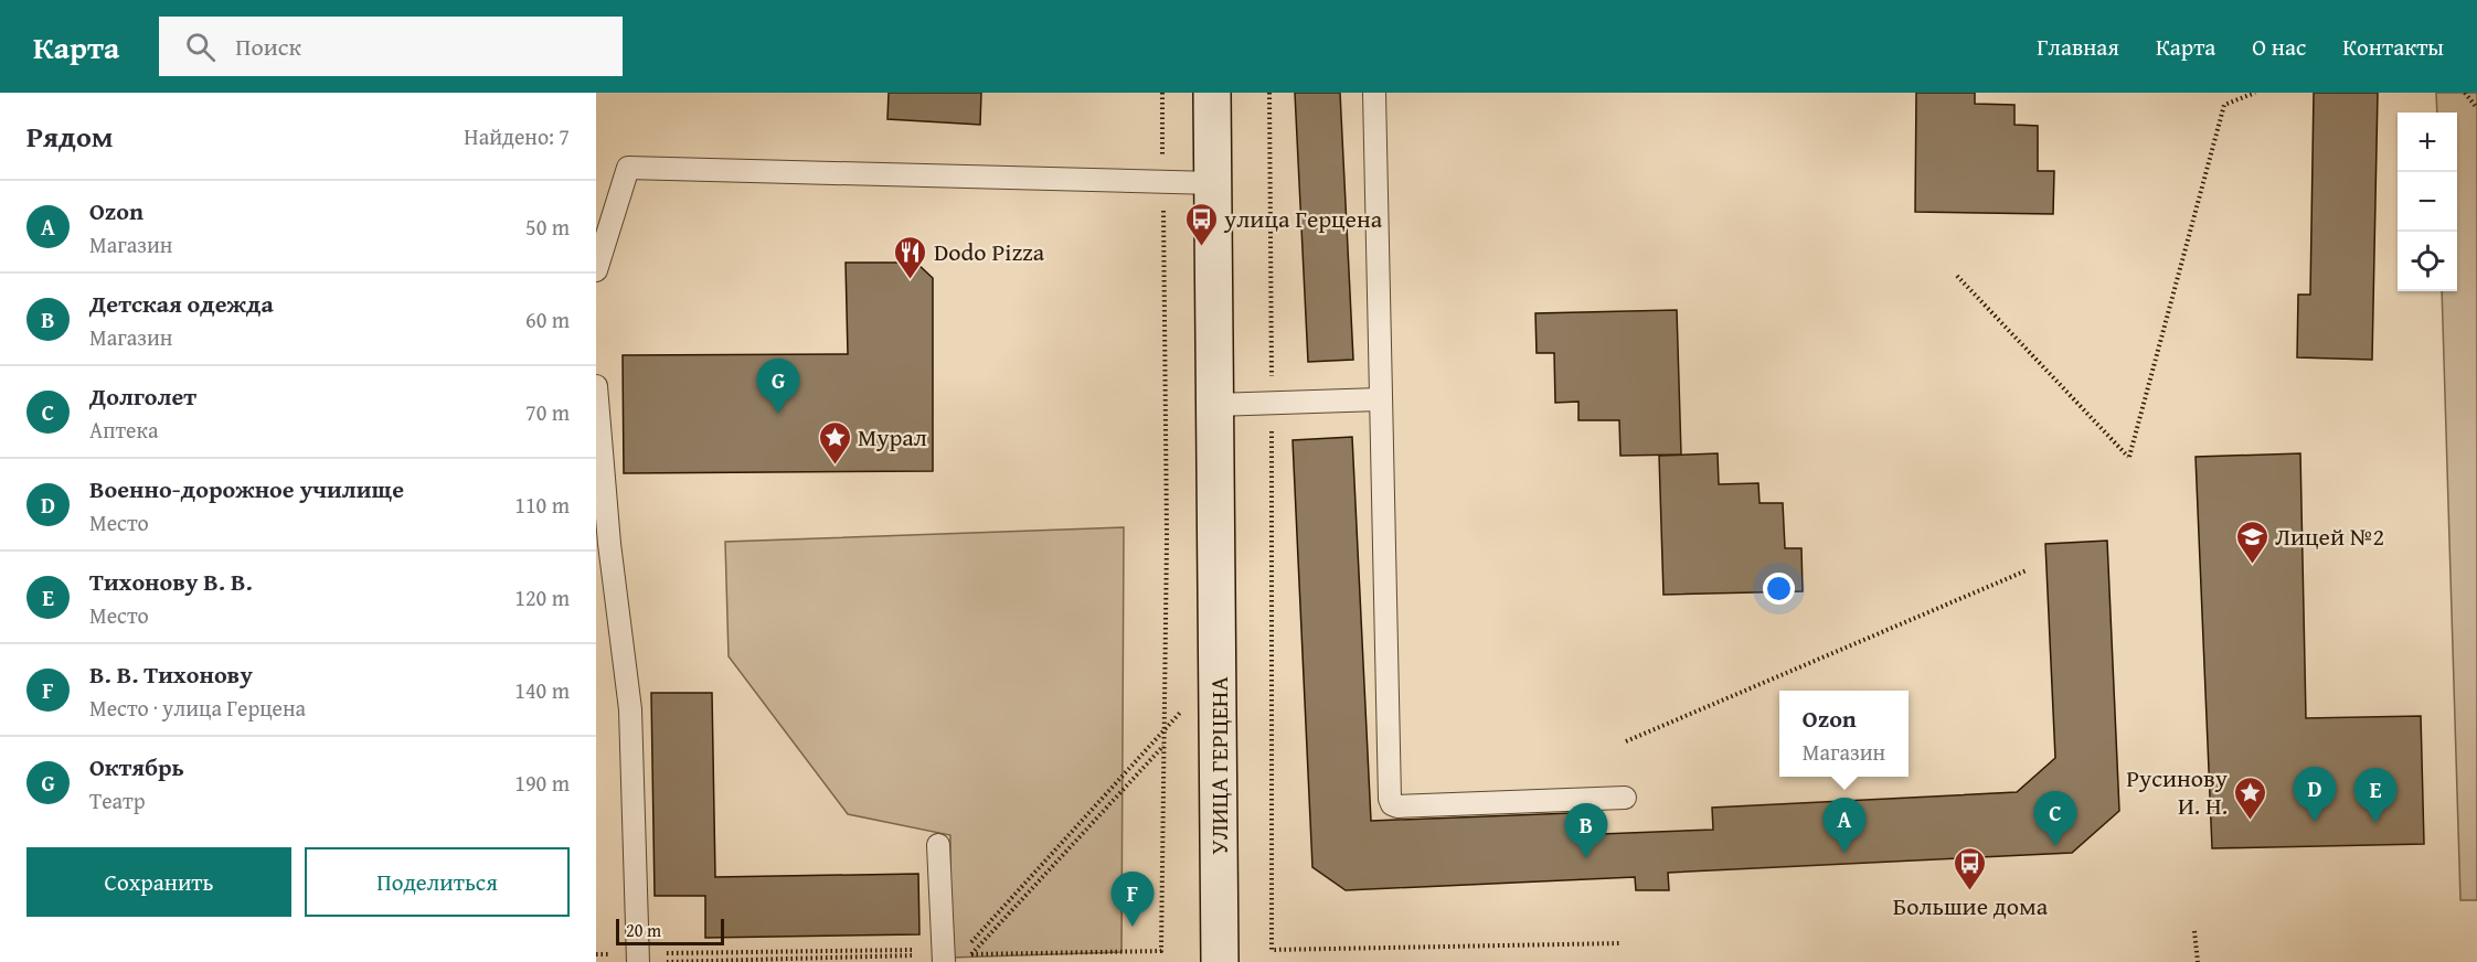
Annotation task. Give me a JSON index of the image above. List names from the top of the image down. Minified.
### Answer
{"streets":{"street":["УЛИЦА ГЕРЦЕНА"]},"places":{"bus stop":["улица Герцена","Большие дома"],"restaurant":["Dodo Pizza"],"place":["Мурал","Русинову И. Н."],"school or university":["Лицей №2"]},"scale_bar":"20 m","page":{"header":"Карта","search":"Поиск","nav":["Главная","Карта","О нас","Контакты"],"heading":["Рядом","Найдено: 7"],"map_buttons":["+","−"],"list":[{"mark":"A","name":"Ozon","note":"Магазин","value":"50 m"},{"mark":"B","name":"Детская одежда","note":"Магазин","value":"60 m"},{"mark":"C","name":"Долголет","note":"Аптека","value":"70 m"},{"mark":"D","name":"Военно-дорожное училище","note":"Место","value":"110 m"},{"mark":"E","name":"Тихонову В. В.","note":"Место","value":"120 m"},{"mark":"F","name":"В. В. Тихонову","note":"Место · улица Герцена","value":"140 m"},{"mark":"G","name":"Октябрь","note":"Театр","value":"190 m"}],"pins":["G","D","E","C","A","B","F"],"popup":["Ozon","Магазин"],"buttons":["Сохранить","Поделиться"],"scale":"20 m"}}
